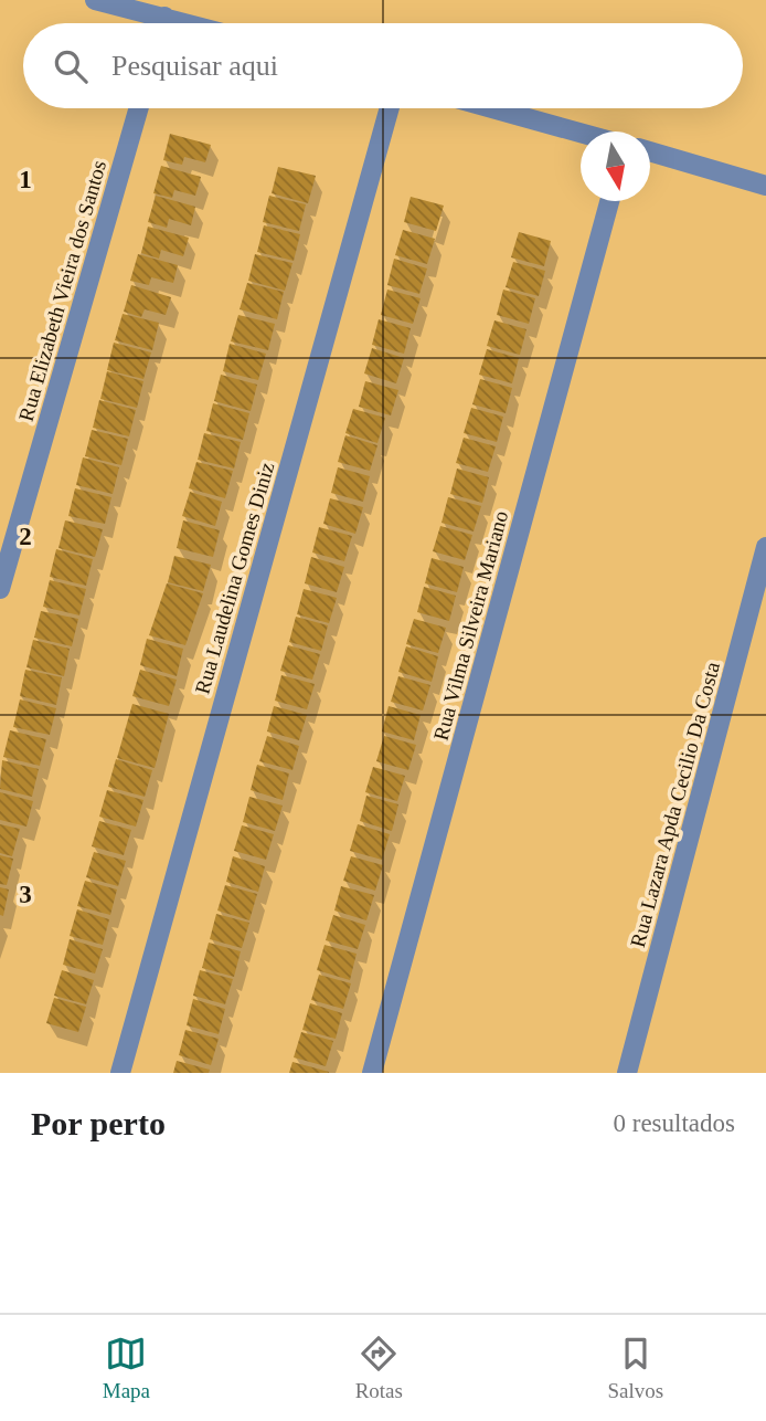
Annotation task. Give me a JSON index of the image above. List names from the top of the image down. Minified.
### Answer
{"streets":{"street":["Rua Elizabeth Vieira dos Santos","Rua Laudelina Gomes Diniz","Rua Vilma Silveira Mariano","Rua Lazara Apda Cecilio Da Costa"]},"north":"bottom","page":{"search":"Pesquisar aqui","heading":["Por perto","0 resultados"],"nav":["Mapa","Rotas","Salvos"]},"grid":{"rows":["1","2","3"]}}
